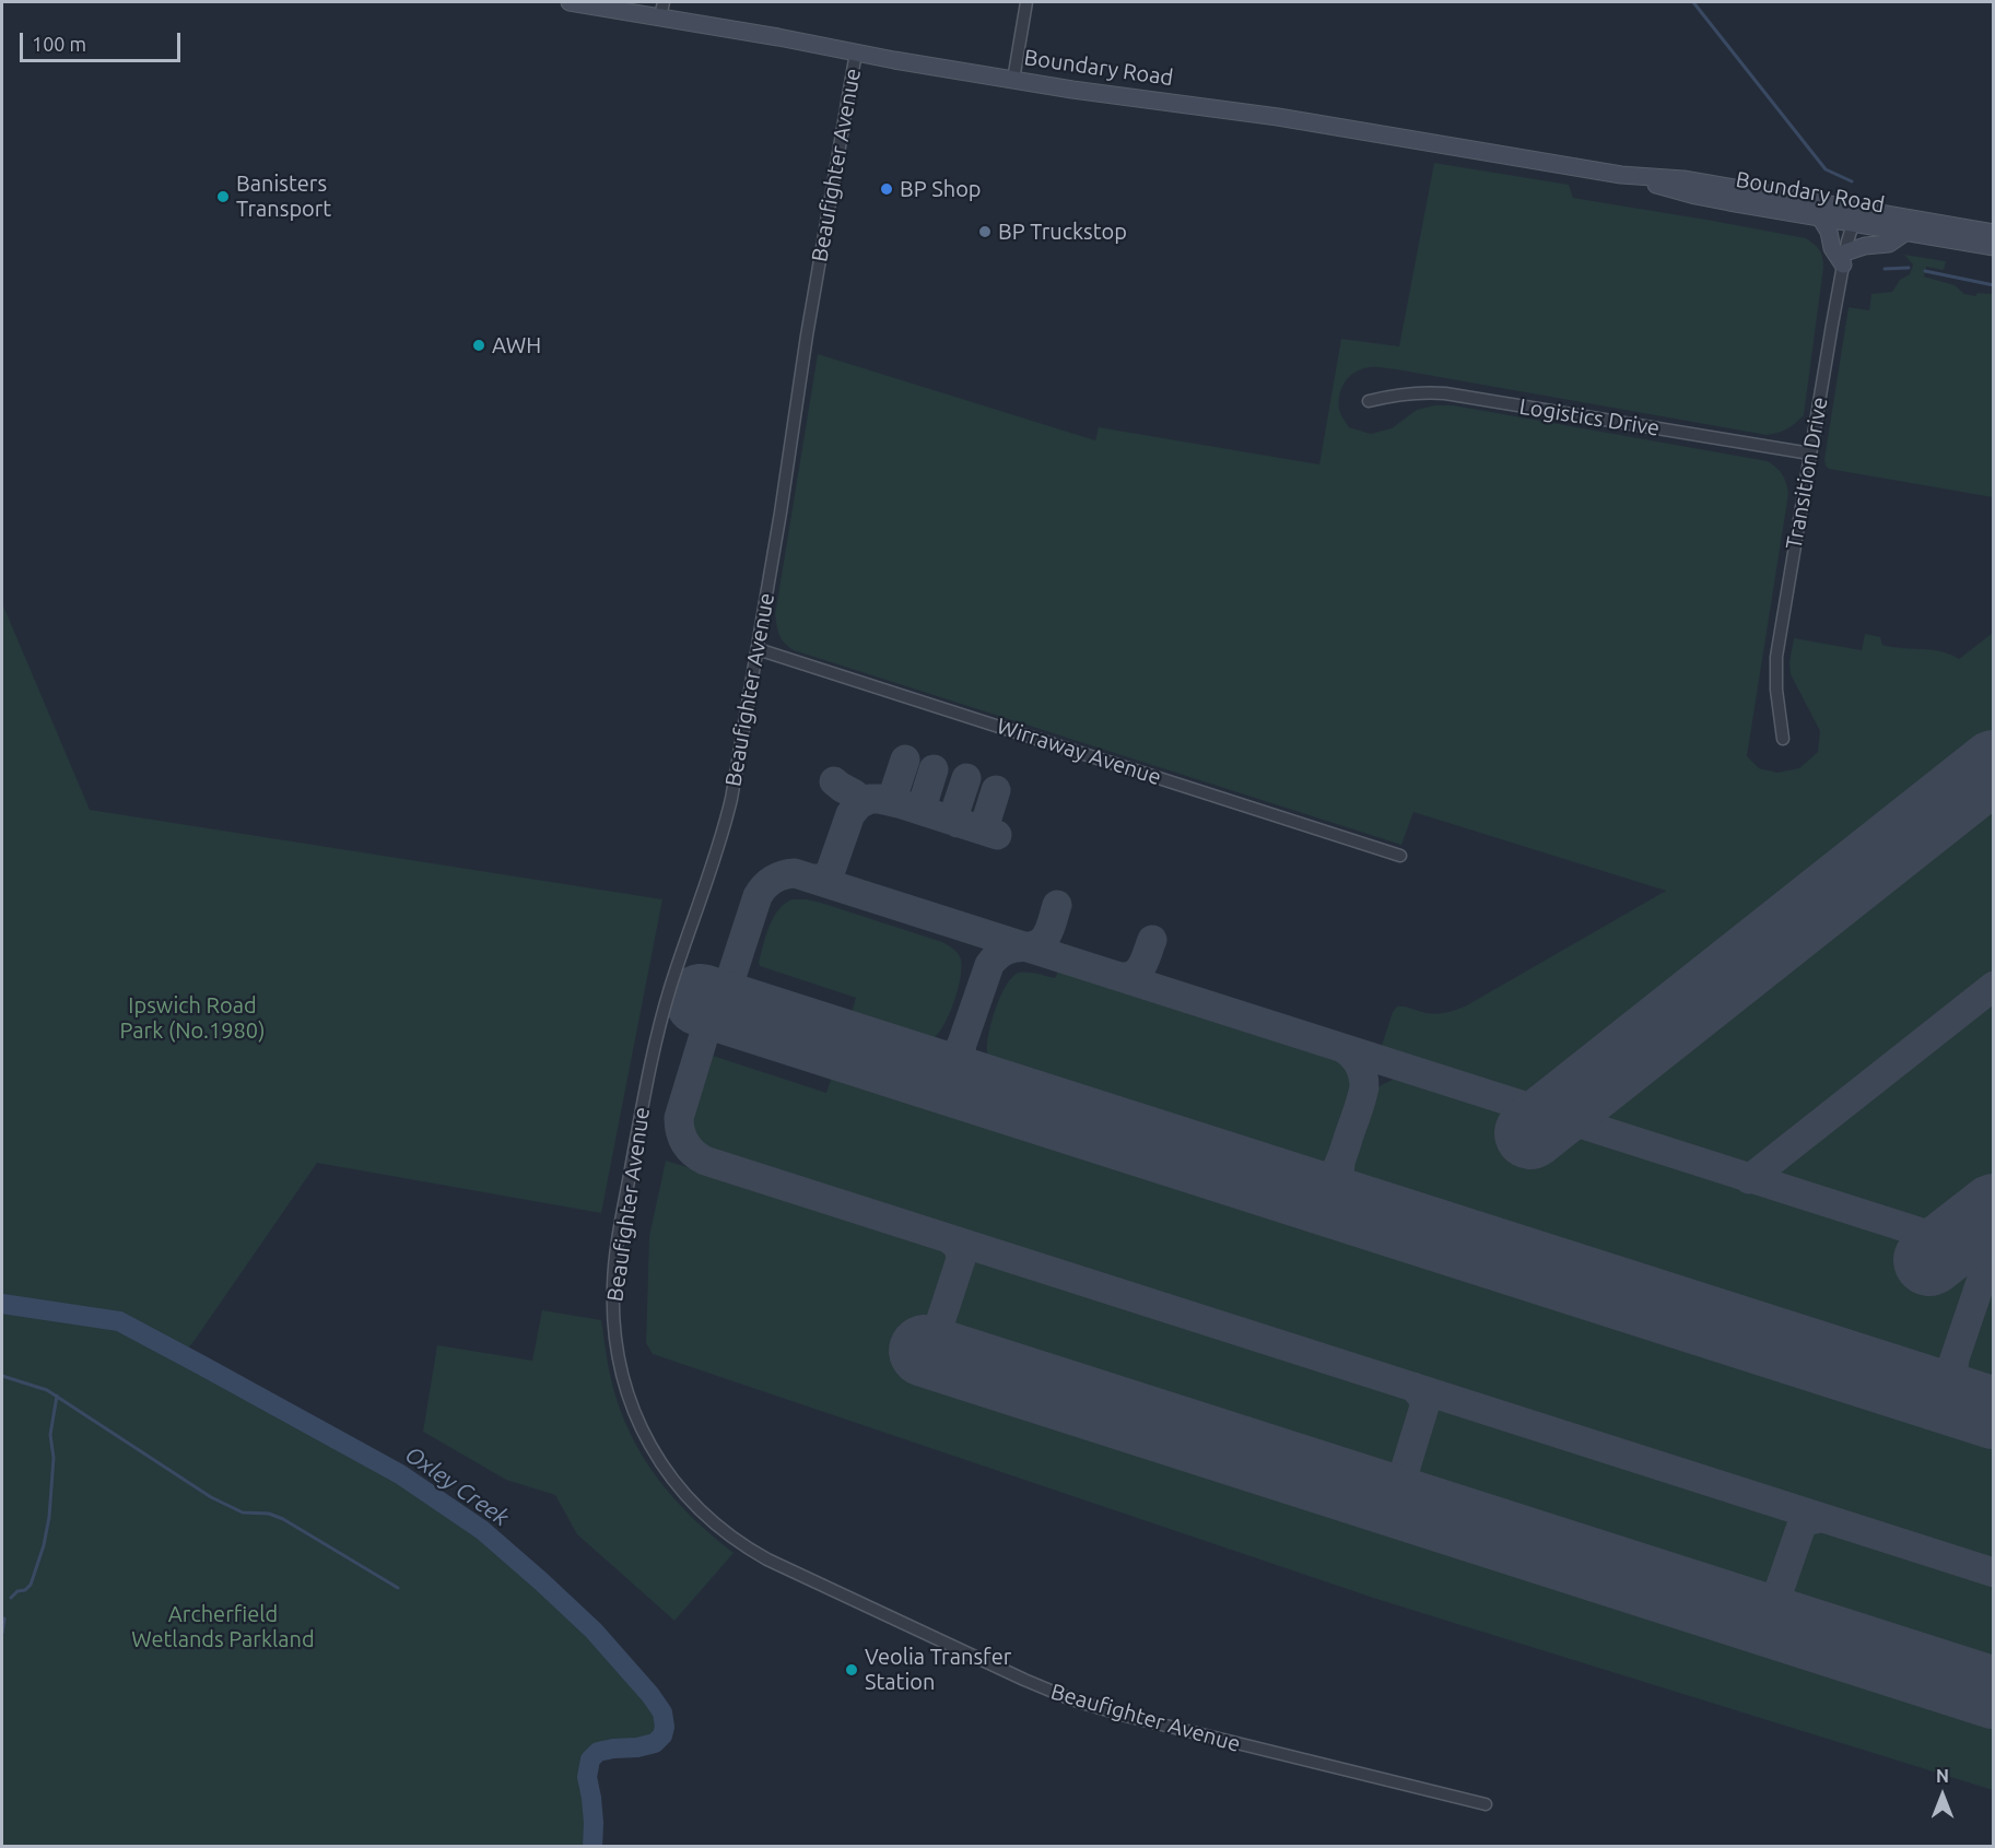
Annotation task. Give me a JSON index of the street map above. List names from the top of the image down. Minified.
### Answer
{"streets":{"main road":["Boundary Road"],"street":["Beaufighter Avenue","Logistics Drive","Transition Drive","Wirraway Avenue"]},"crossings":[["Boundary Road","Beaufighter Avenue"],["Boundary Road","Transition Drive"],["Beaufighter Avenue","Wirraway Avenue"],["Logistics Drive","Transition Drive"]],"water":["Oxley Creek"],"parks":["Ipswich Road Park (No.1980)","Archerfield Wetlands Parkland"],"places":["BP Shop","Banisters Transport","BP Truckstop","AWH","Veolia Transfer Station"],"scale_bar":"100 m","north":"top"}
